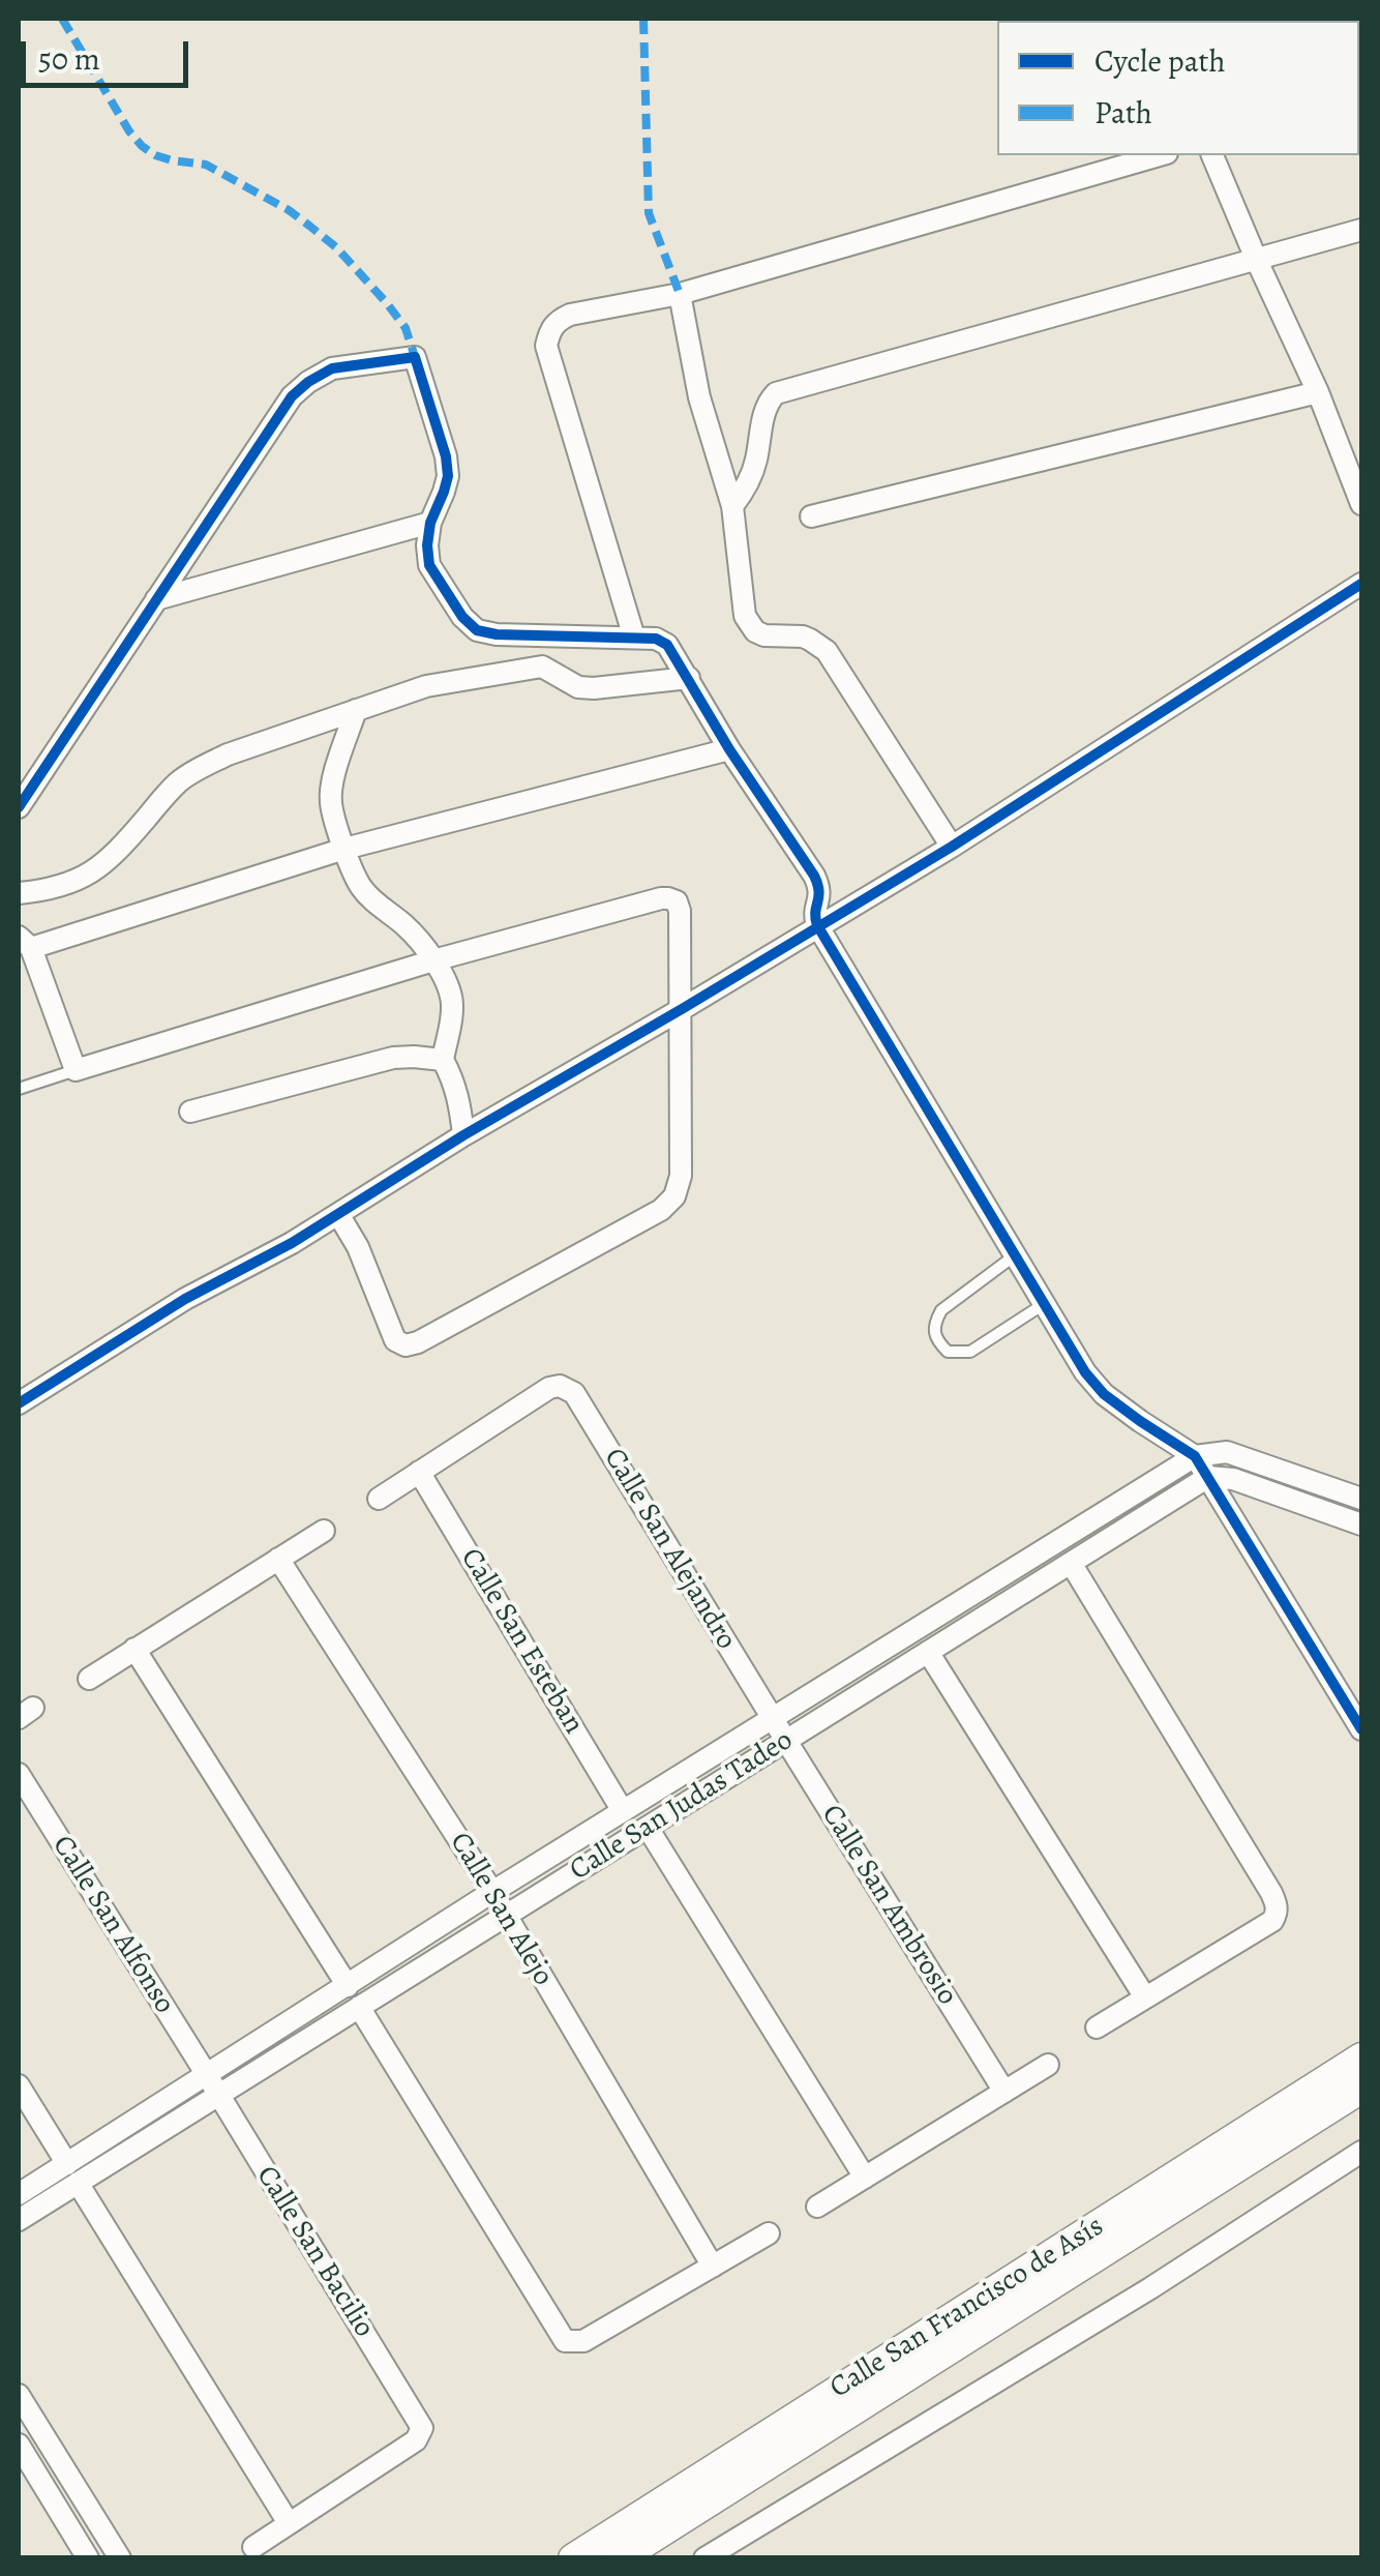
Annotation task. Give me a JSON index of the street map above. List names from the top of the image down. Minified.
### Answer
{"streets":{"main road":["Calle San Francisco de Asís"],"street":["Calle San Alejandro","Calle San Esteban","Calle San Judas Tadeo","Calle San Ambrosio","Calle San Alejo","Calle San Alfonso","Calle San Bacilio"]},"crossings":[["Calle San Alejandro","Calle San Esteban"],["Calle San Alejandro","Calle San Judas Tadeo"],["Calle San Alejandro","Calle San Ambrosio"],["Calle San Esteban","Calle San Judas Tadeo"],["Calle San Judas Tadeo","Calle San Ambrosio"],["Calle San Judas Tadeo","Calle San Alejo"],["Calle San Judas Tadeo","Calle San Alfonso"],["Calle San Judas Tadeo","Calle San Bacilio"],["Calle San Alfonso","Calle San Bacilio"]],"legend":["Cycle path","Path"],"scale_bar":"50 m"}
